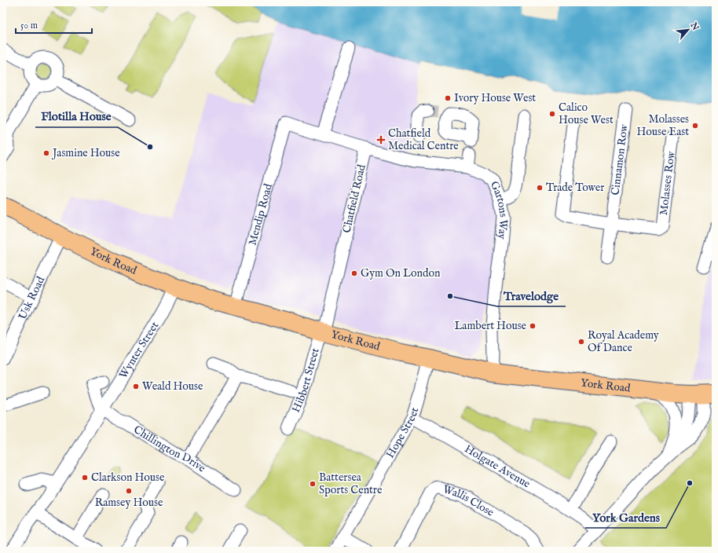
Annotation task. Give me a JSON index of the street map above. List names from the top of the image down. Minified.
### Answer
{"streets":{"highway":["York Road"],"street":["Cinnamon Row","Molasses Row","Chatfield Road","Gartons Way","Mendip Road","Usk Road","Wynter Street","Hibbert Street","Hope Street","Chillington Drive","Holgate Avenue","Wallis Close"]},"crossings":[["Cinnamon Row","Molasses Row"],["Chatfield Road","Gartons Way"],["Chatfield Road","York Road"],["Chatfield Road","Hibbert Street"],["Gartons Way","York Road"],["Mendip Road","York Road"],["York Road","Usk Road"],["York Road","Wynter Street"],["York Road","Hibbert Street"],["York Road","Hope Street"],["Wynter Street","Chillington Drive"],["Hope Street","Holgate Avenue"]],"places":{"other":["Ivory House West","Calico House West","Molasses House East","Flotilla House","Jasmine House","Trade Tower","Gym On London","Travelodge","Lambert House","Royal Academy Of Dance","Weald House","Clarkson House","York Gardens","Battersea Sports Centre","Ramsey House"],"health":["Chatfield Medical Centre"]},"scale_bar":"50 m","north":"top right"}
